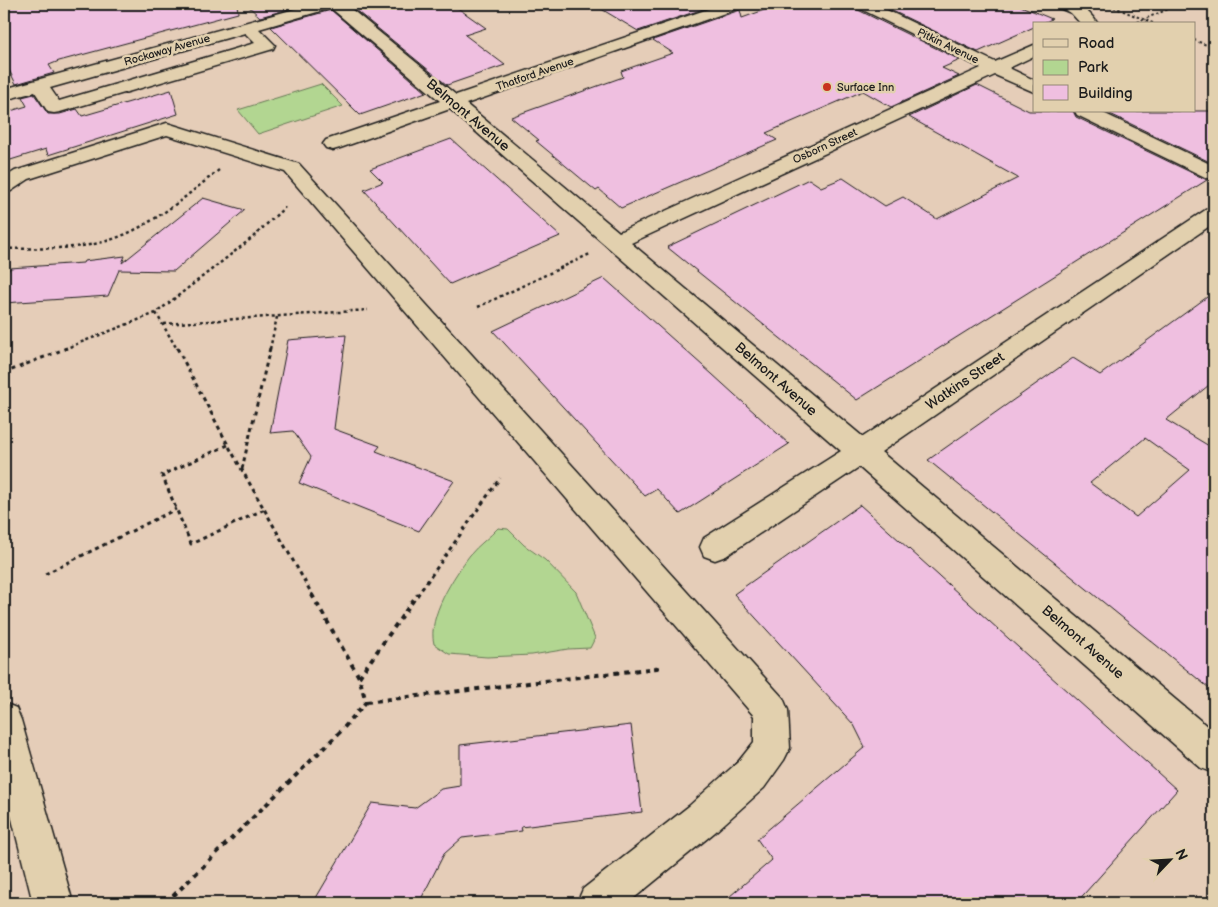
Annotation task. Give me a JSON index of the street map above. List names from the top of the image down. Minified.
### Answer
{"streets":{"street":["Pitkin Avenue","Rockaway Avenue","Thatford Avenue","Belmont Avenue","Osborn Street","Watkins Street"]},"crossings":[["Pitkin Avenue","Osborn Street"],["Thatford Avenue","Belmont Avenue"],["Belmont Avenue","Osborn Street"],["Belmont Avenue","Watkins Street"]],"places":["Surface Inn"],"legend":["Road","Park","Building"],"north":"top right"}
